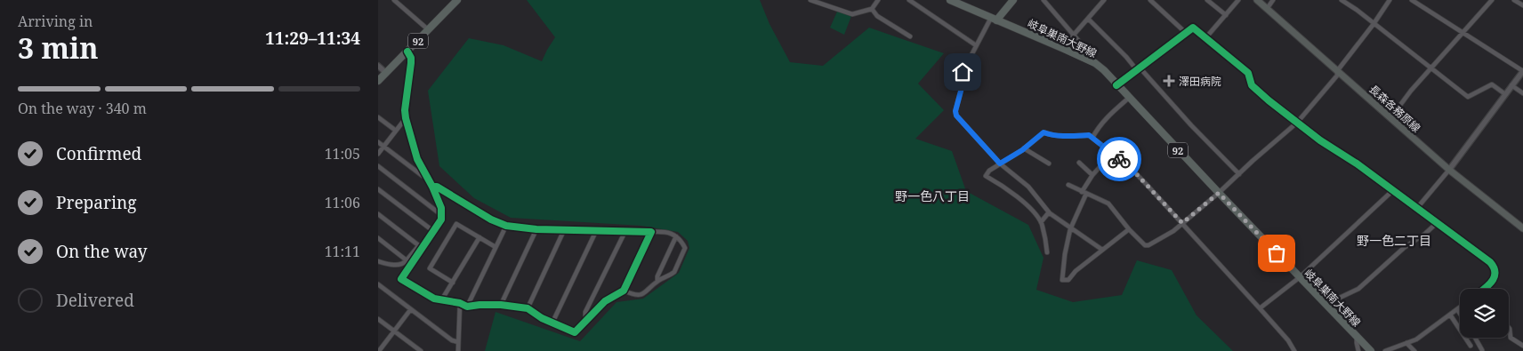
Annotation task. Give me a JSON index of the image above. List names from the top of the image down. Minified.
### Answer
{"streets":{"main road":["岐阜巣南大野線","92","長森各務原線"]},"districts":["野一色八丁目","野一色二丁目"],"places":{"health":["澤田病院"]},"page":{"heading":["3 min","Arriving in","11:29–11:34"],"bar":"On the way · 340 m","list":[["Confirmed","11:05"],["Preparing","11:06"],["On the way","11:11"],"Delivered"]}}
